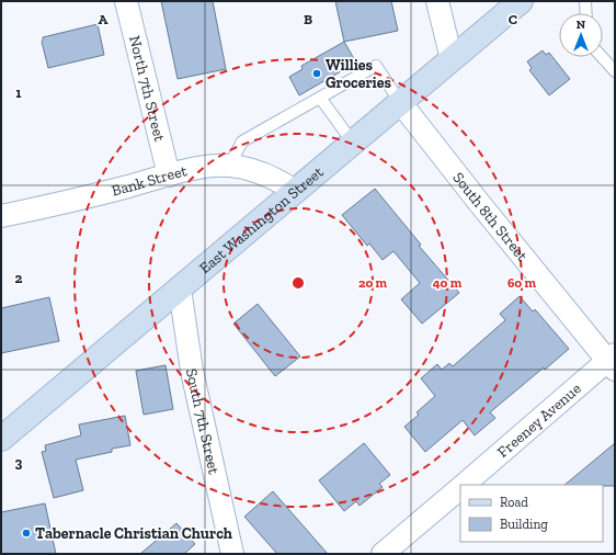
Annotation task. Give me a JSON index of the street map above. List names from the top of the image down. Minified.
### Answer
{"streets":{"main road":["East Washington Street"],"street":["North 7th Street","Bank Street","South 8th Street","Freeney Avenue","South 7th Street"]},"crossings":[["North 7th Street","Bank Street"],["Bank Street","East Washington Street"],["South 8th Street","East Washington Street"],["South 8th Street","Freeney Avenue"],["East Washington Street","South 7th Street"]],"places":["Willies Groceries","Tabernacle Christian Church"],"legend":["Road","Building"],"north":"top","grid":{"columns":["A","B","C"],"rows":["1","2","3"]},"rings":["20 m","40 m","60 m"]}
